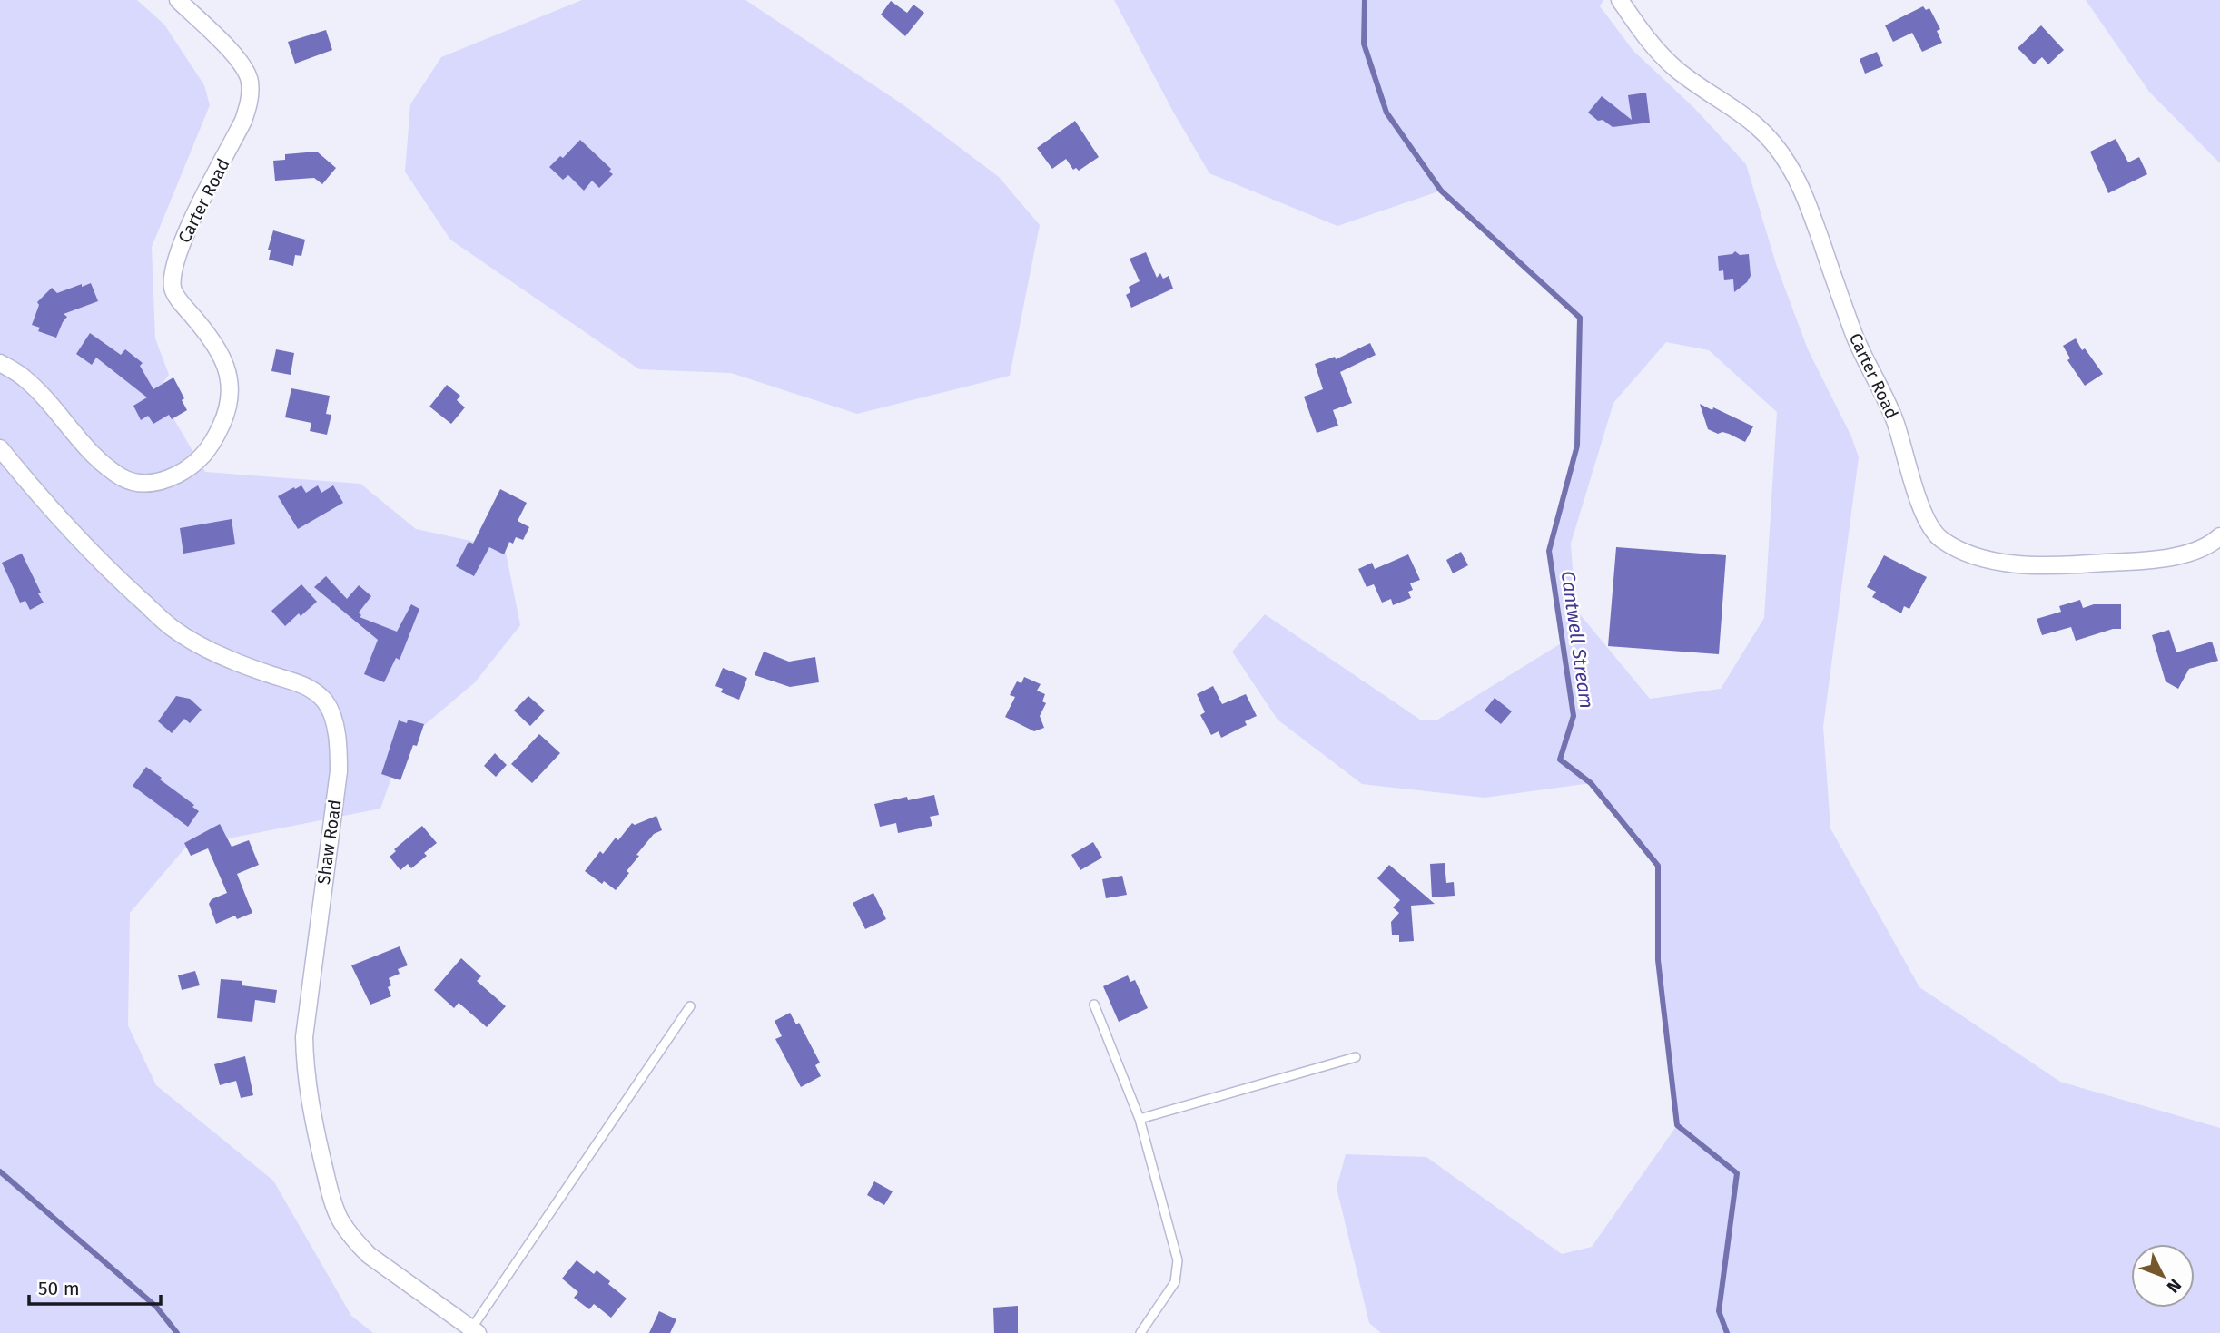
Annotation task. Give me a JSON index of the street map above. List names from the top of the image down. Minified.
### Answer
{"streets":{"street":["Carter Road","Shaw Road"]},"water":["Cantwell Stream"],"scale_bar":"50 m","north":"bottom right"}
